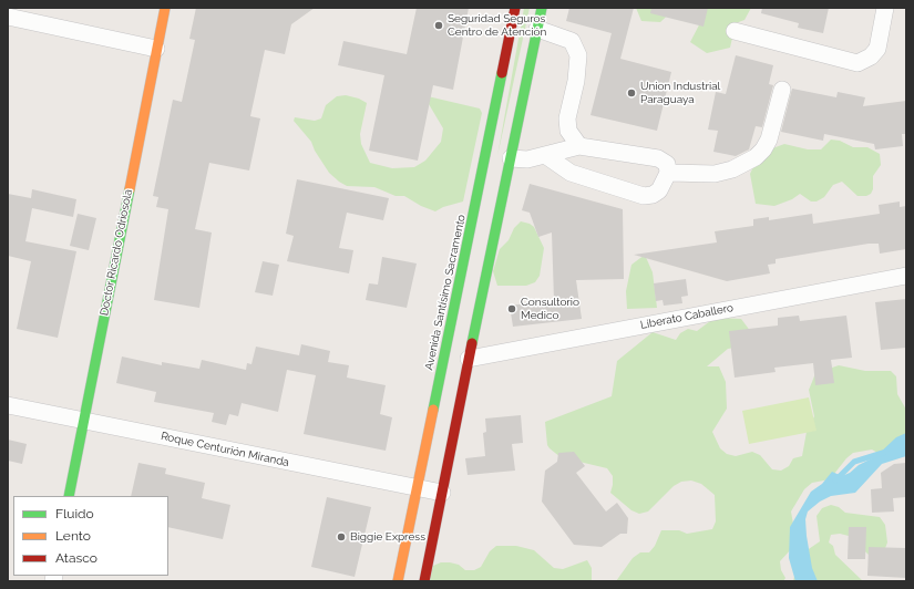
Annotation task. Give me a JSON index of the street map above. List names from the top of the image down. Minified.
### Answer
{"streets":{"main road":["Doctor Ricardo Odriosola","Avenida Santísimo Sacramento"],"street":["Liberato Caballero","Roque Centurión Miranda"]},"crossings":[["Doctor Ricardo Odriosola","Roque Centurión Miranda"],["Avenida Santísimo Sacramento","Liberato Caballero"],["Avenida Santísimo Sacramento","Roque Centurión Miranda"]],"places":["Seguridad Seguros Centro de Atención","Union Industrial Paraguaya","Consultorio Medico","Biggie Express"],"legend":["Fluido","Lento","Atasco"]}
